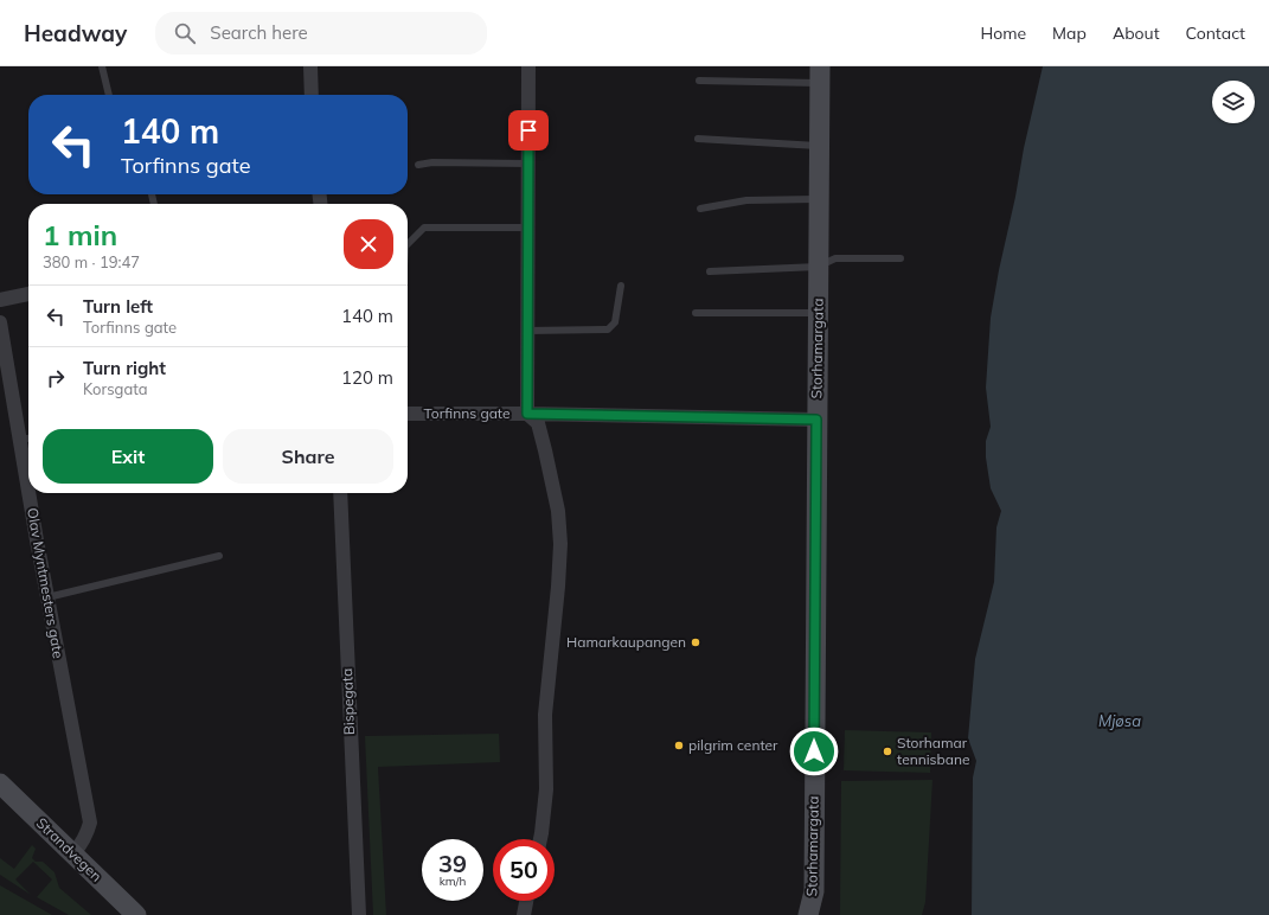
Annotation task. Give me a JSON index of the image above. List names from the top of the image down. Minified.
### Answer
{"streets":{"main road":["Storhamargata","Strandvegen"],"street":["Torfinns gate","Olav Myntmesters gate","Bispegata"]},"crossings":[["Storhamargata","Torfinns gate"],["Olav Myntmesters gate","Strandvegen"]],"water":["Mjøsa"],"places":["Hamarkaupangen","pilgrim center","Storhamar tennisbane"],"page":{"header":"Headway","search":"Search here","nav":["Home","Map","About","Contact"],"turn":["140 m","Torfinns gate"],"heading":["1 min","380 m · 19:47"],"list":[{"name":"Turn left","note":"Torfinns gate","value":"140 m"},{"name":"Turn right","note":"Korsgata","value":"120 m"}],"buttons":["Exit","Share"],"speed":"39 km/h","limit":"50"}}
